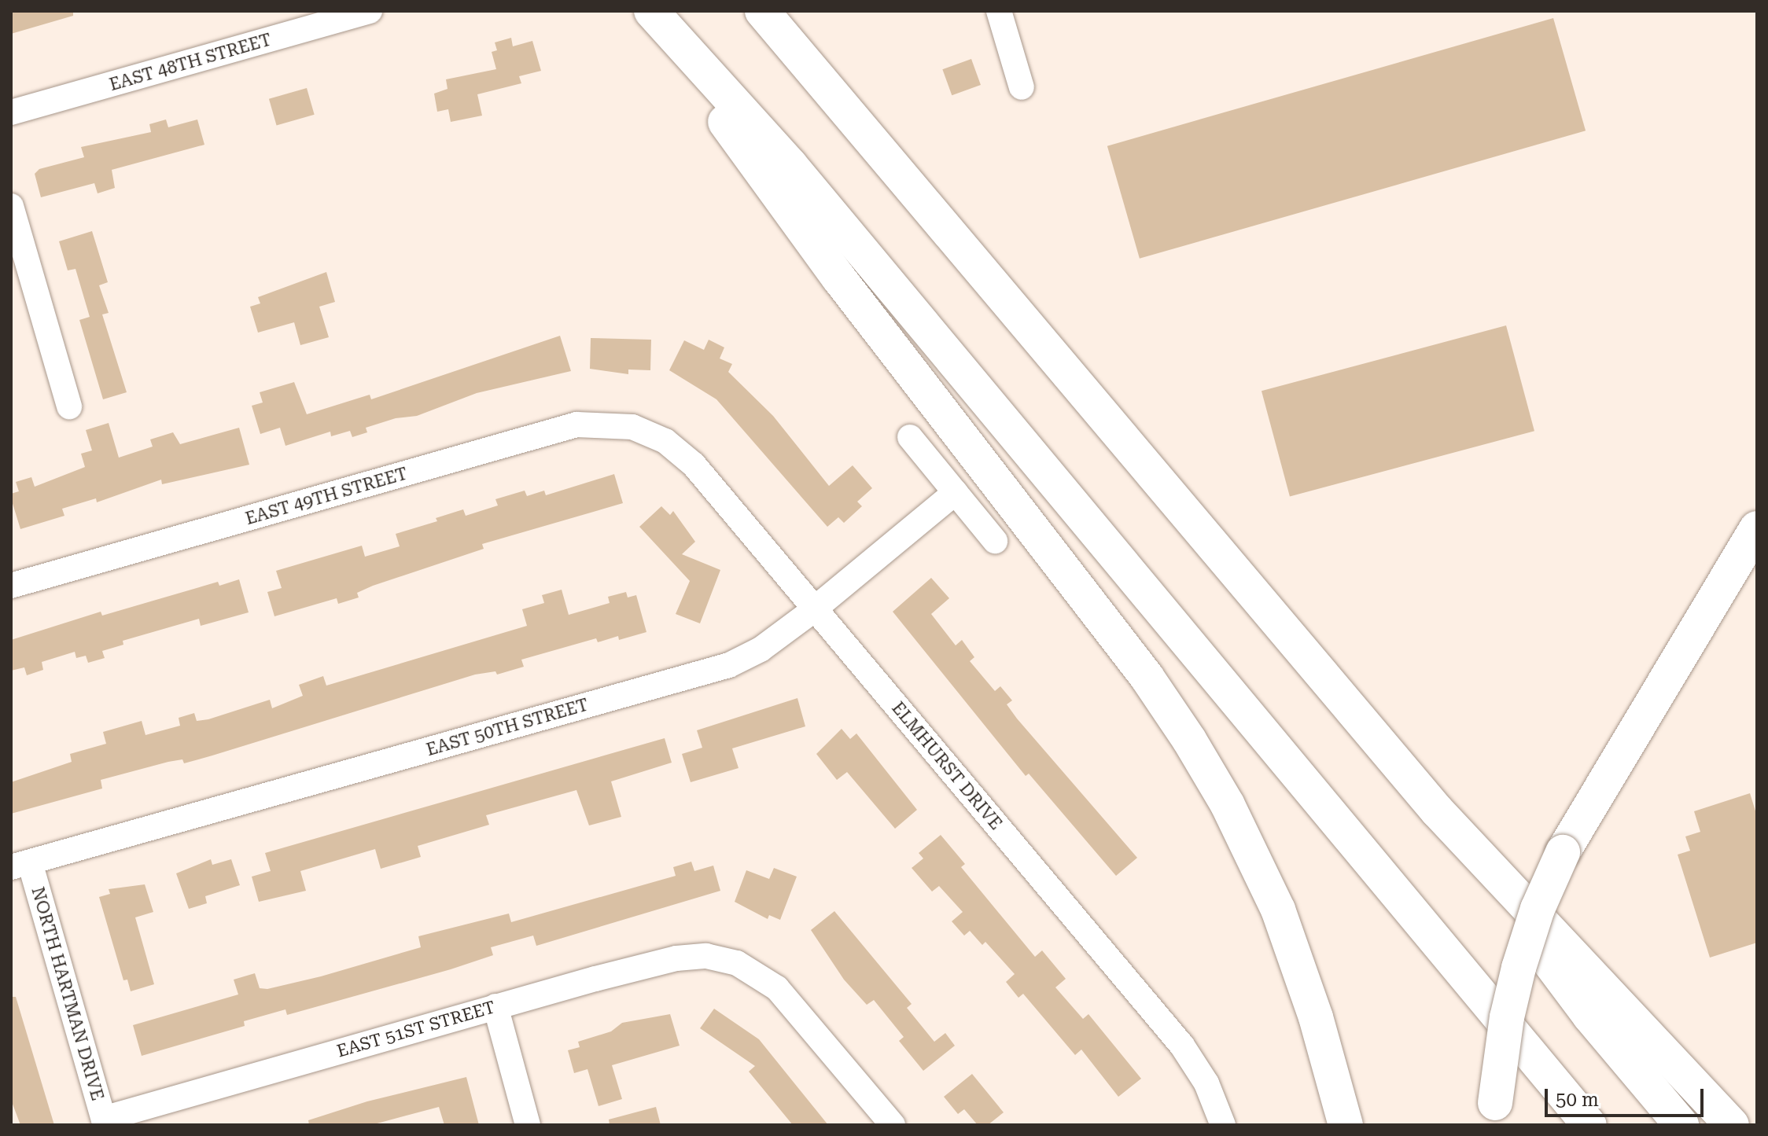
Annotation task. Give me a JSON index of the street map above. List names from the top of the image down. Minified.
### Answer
{"streets":{"street":["EAST 48TH STREET","EAST 49TH STREET","EAST 50TH STREET","ELMHURST DRIVE","NORTH HARTMAN DRIVE","EAST 51ST STREET"]},"crossings":[["EAST 49TH STREET","ELMHURST DRIVE"],["EAST 50TH STREET","ELMHURST DRIVE"],["EAST 50TH STREET","NORTH HARTMAN DRIVE"],["NORTH HARTMAN DRIVE","EAST 51ST STREET"]],"scale_bar":"50 m"}
